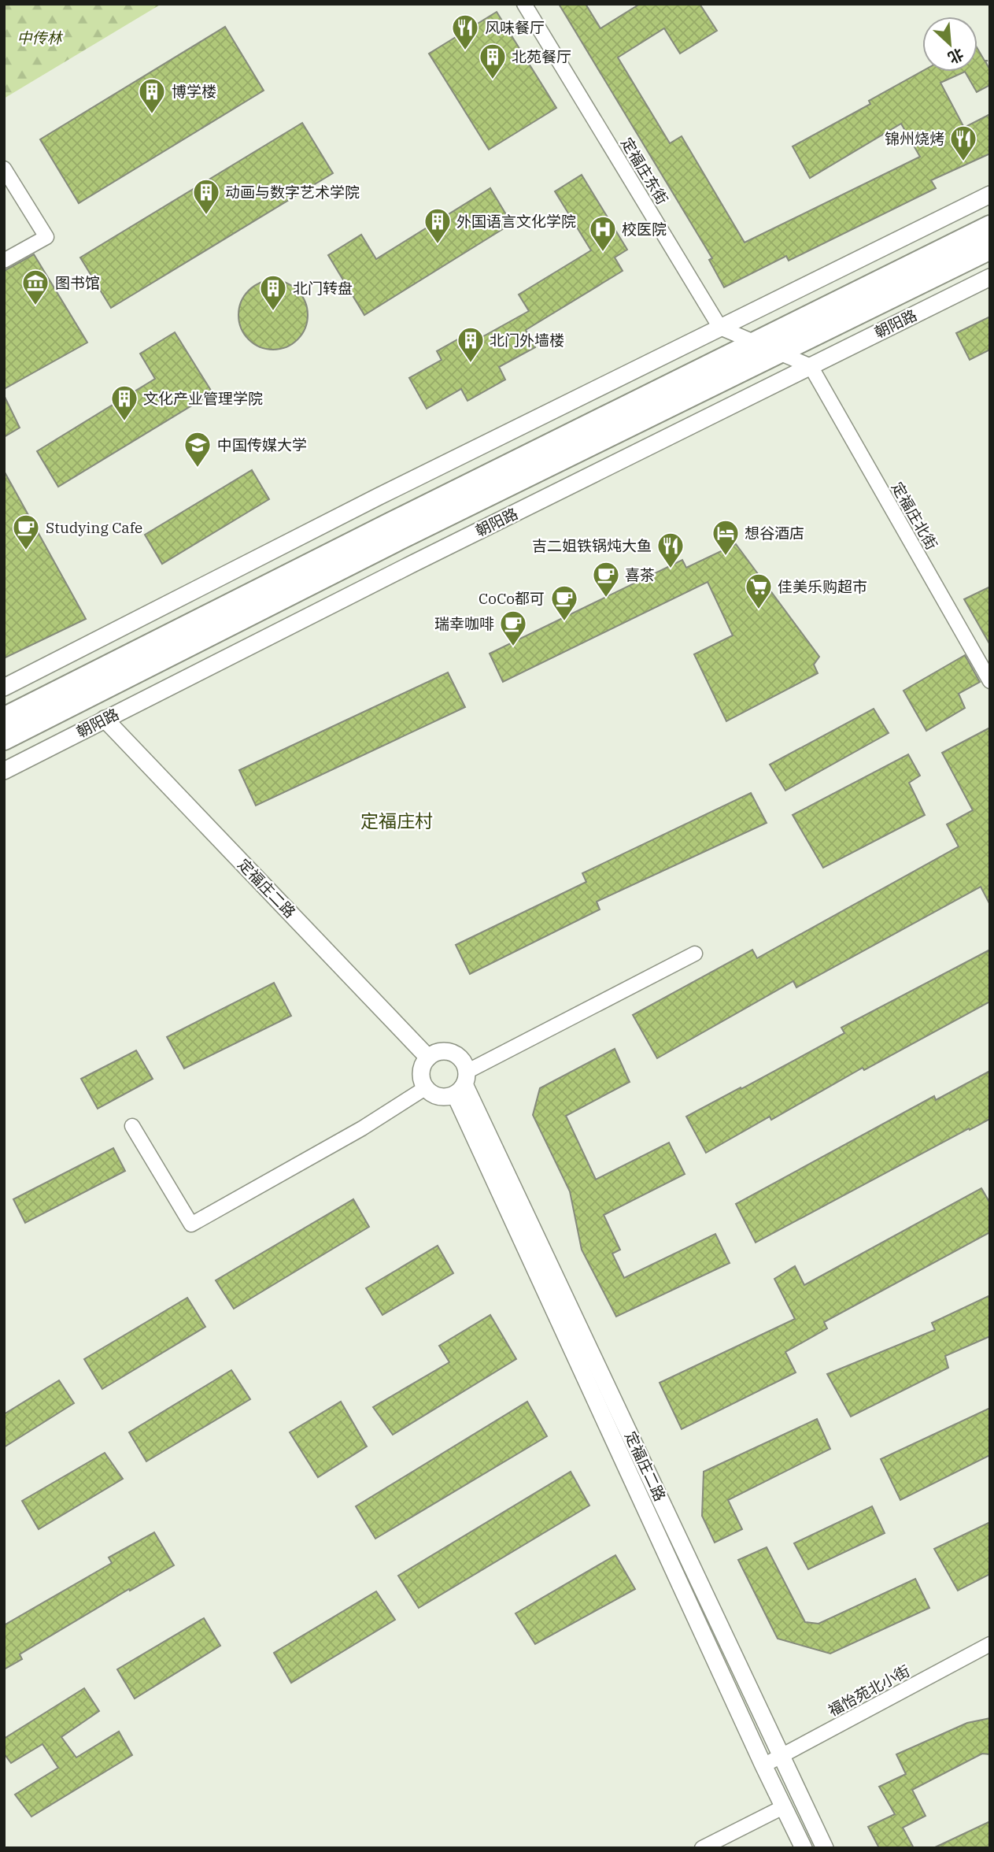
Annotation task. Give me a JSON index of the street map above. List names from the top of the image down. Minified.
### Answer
{"streets":{"highway":["朝阳路"],"street":["定福庄东街","定福庄北街","定福庄二路","福怡苑北小街"]},"crossings":[["朝阳路","定福庄北街"],["朝阳路","定福庄二路"],["定福庄二路","福怡苑北小街"]],"districts":["定福庄村"],"parks":["中传林"],"places":{"restaurant":["风味餐厅","锦州烧烤","吉二姐铁锅炖大鱼"],"building":["北苑餐厅","博学楼","动画与数字艺术学院","外国语言文化学院","北门转盘","北门外墙楼","文化产业管理学院"],"hospital":["校医院"],"museum":["图书馆"],"school or university":["中国传媒大学"],"cafe":["Studying Cafe","喜茶","CoCo都可","瑞幸咖啡"],"hotel":["想谷酒店"],"supermarket":["佳美乐购超市"]},"north":"bottom right"}
